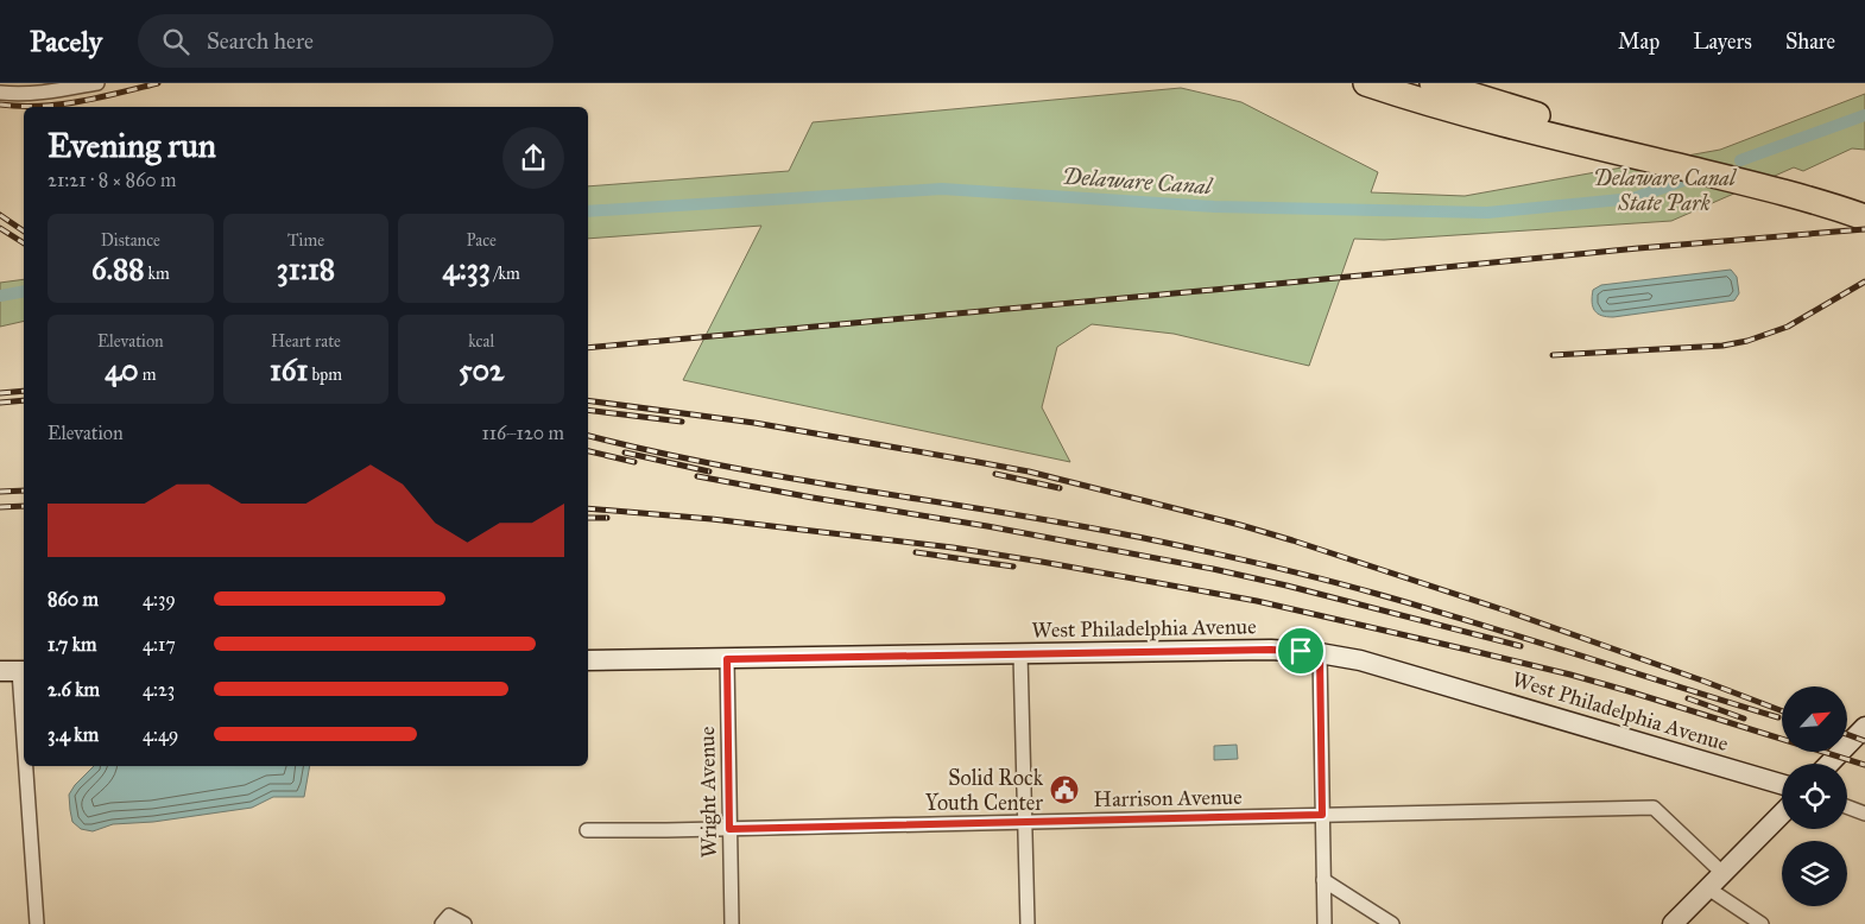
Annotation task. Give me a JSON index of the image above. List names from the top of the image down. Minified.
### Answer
{"streets":{"main road":["West Philadelphia Avenue"],"street":["Wright Avenue","Harrison Avenue"]},"crossings":[["West Philadelphia Avenue","Wright Avenue"],["Wright Avenue","Harrison Avenue"]],"water":["Delaware Canal"],"parks":["Delaware Canal State Park"],"places":{"public building":["Solid Rock Youth Center"]},"north":"top right","page":{"header":"Pacely","search":"Search here","nav":["Map","Layers","Share"],"heading":["Evening run","21:21 · 8 × 860 m"],"stats":[["Distance","6.88 km"],["Time","31:18"],["Pace","4:33 /km"],["Elevation","40 m"],["Heart rate","161 bpm"],["kcal","502"]],"chart":["Elevation","116–120 m"],"list":[{"name":"860 m","note":"4:39"},{"name":"1.7 km","note":"4:17"},{"name":"2.6 km","note":"4:23"},{"name":"3.4 km","note":"4:49"}]}}
